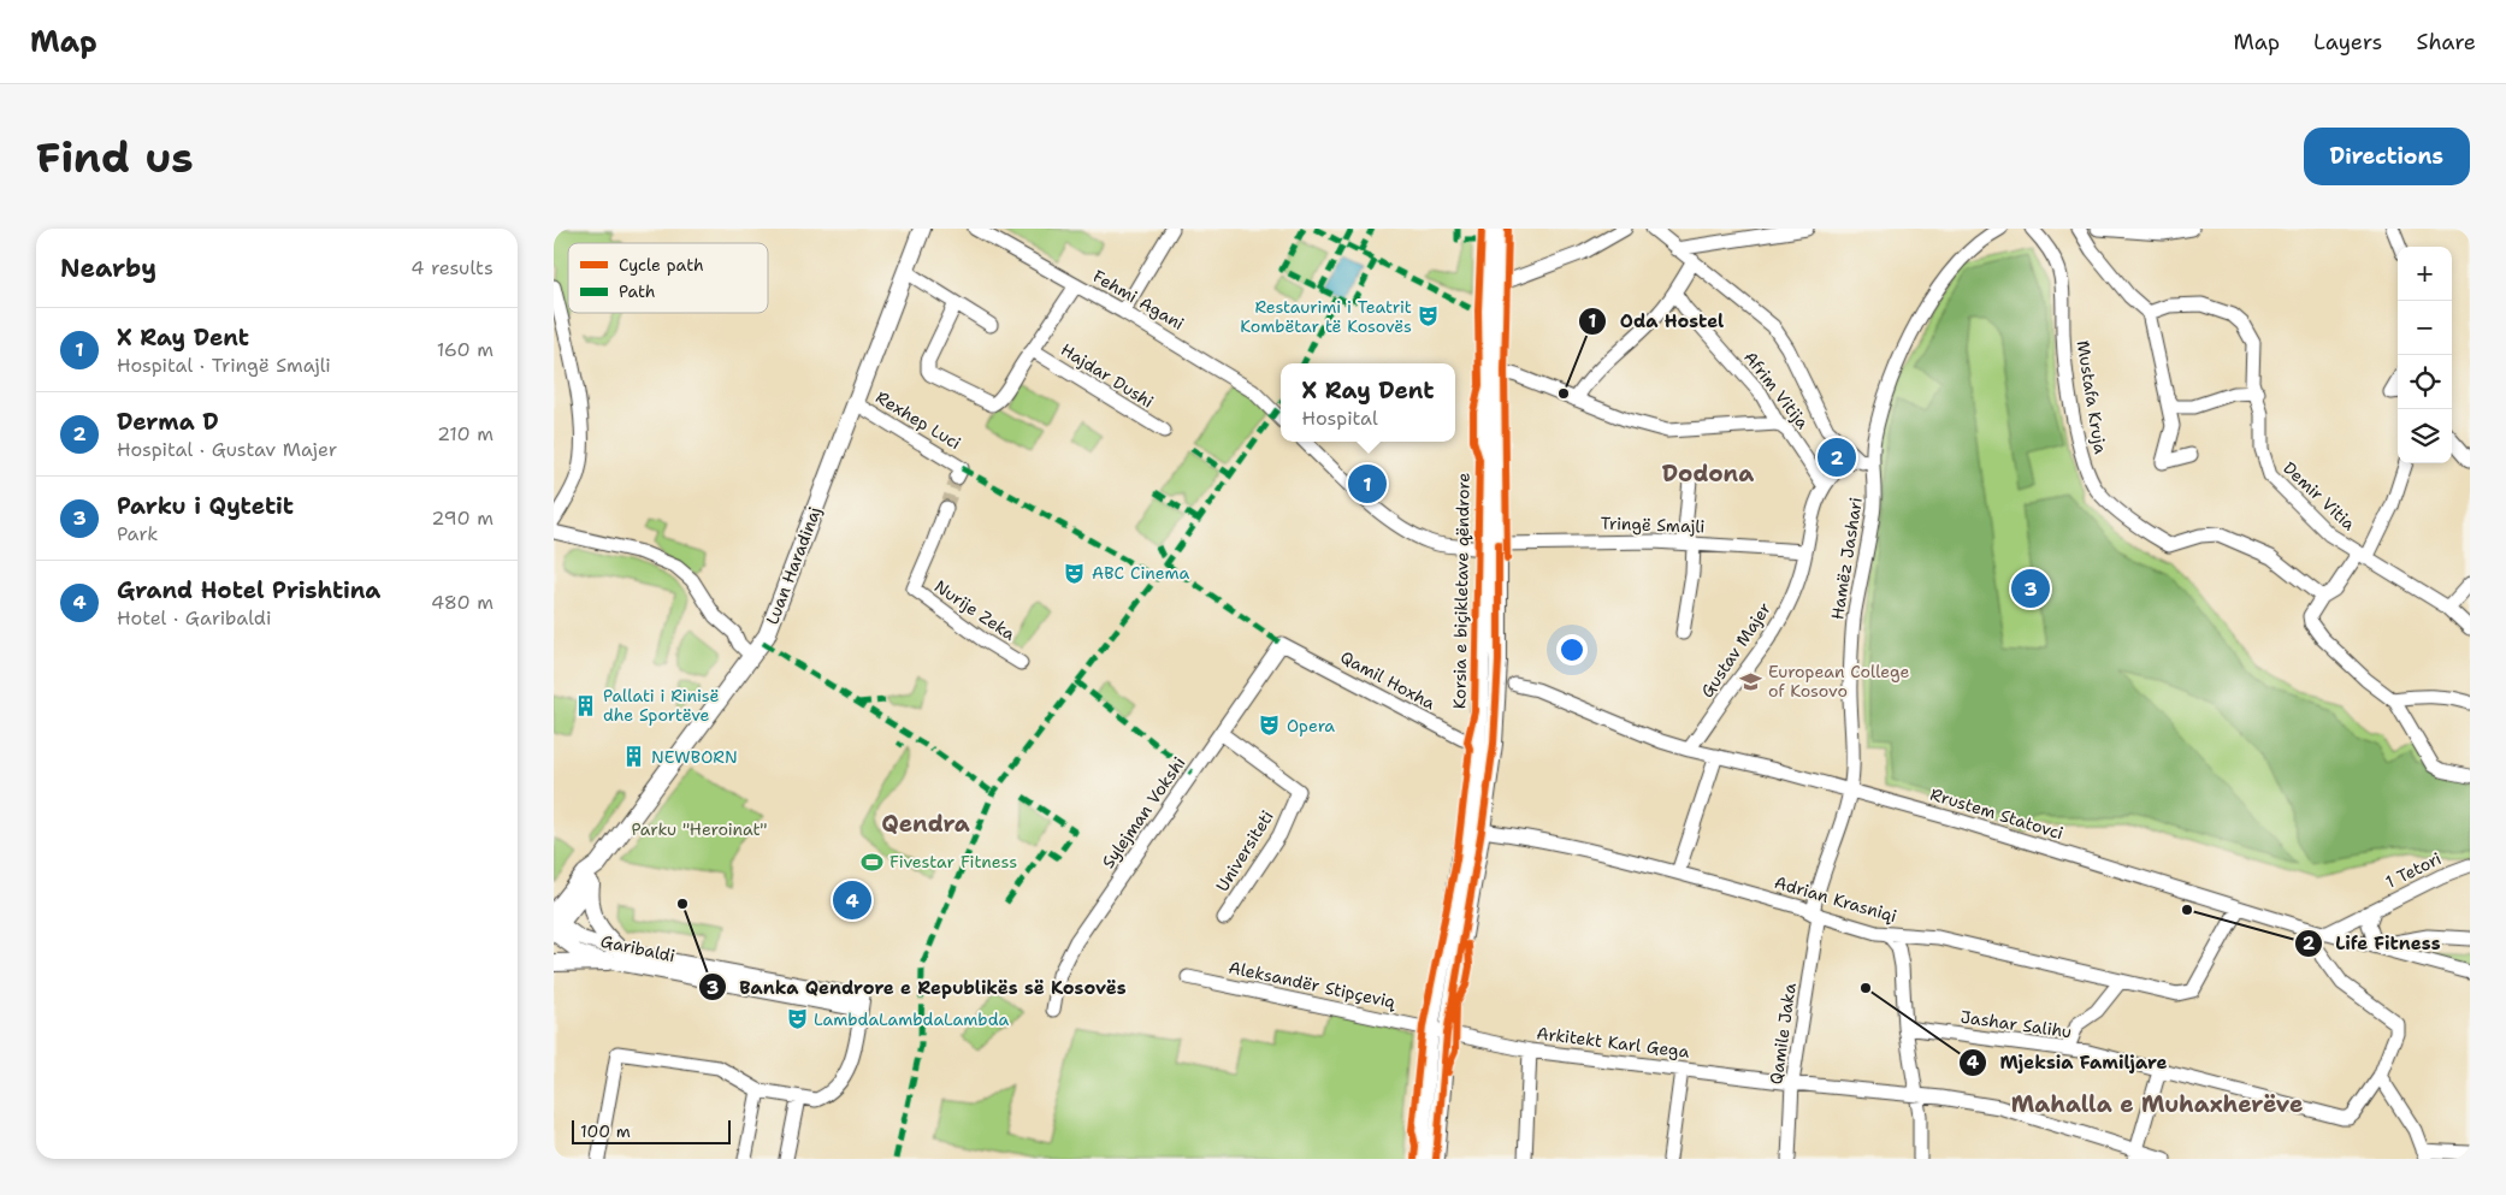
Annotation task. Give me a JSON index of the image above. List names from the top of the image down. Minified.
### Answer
{"streets":{"main road":["Luan Haradinaj"],"street":["Fehmi Agani","Hajdar Dushi","Afrim Vitija","Mustafa Kruja","Rexhep Luci","Demir Vitia","Tringë Smajli","Hamëz Jashari","Nurije Zeka","Gustav Majer","Qamil Hoxha","Sylejman Vokshi","Rrustem Statovci","Universiteti","1 Tetori","Adrian Krasniqi","Garibaldi","Aleksandër Stipçeviq","Jashar Salihu","Qamile Jaka","Arkitekt Karl Gega"],"cycle path":["Korsia e biçikletave qëndrore"]},"crossings":[["Fehmi Agani","Hajdar Dushi"],["Afrim Vitija","Gustav Majer"],["Mustafa Kruja","Demir Vitia"],["Rexhep Luci","Luan Haradinaj"],["Tringë Smajli","Gustav Majer"],["Hamëz Jashari","Rrustem Statovci"],["Hamëz Jashari","Adrian Krasniqi"],["Hamëz Jashari","Qamile Jaka"],["Luan Haradinaj","Garibaldi"],["Gustav Majer","Rrustem Statovci"],["Qamil Hoxha","Sylejman Vokshi"],["Sylejman Vokshi","Universiteti"],["Rrustem Statovci","1 Tetori"],["Rrustem Statovci","Adrian Krasniqi"],["Adrian Krasniqi","Qamile Jaka"],["Aleksandër Stipçeviq","Arkitekt Karl Gega"],["Qamile Jaka","Arkitekt Karl Gega"]],"districts":["Dodona","Qendra","Mahalla e Muhaxherëve"],"parks":["Parku \"Heroinat\""],"places":{"theatre":["Restaurimi i Teatrit Kombëtar të Kosovës","ABC Cinema","Opera","LambdaLambdaLambda"],"other":["Oda Hostel","Banka Qendrore e Republikës së Kosovës","Life Fitness","Mjeksia Familjare"],"school or university":["European College of Kosovo"],"building":["Pallati i Rinisë dhe Sportëve","NEWBORN"],"sports":["Fivestar Fitness"]},"legend":["Cycle path","Path"],"scale_bar":"100 m","page":{"header":"Map","nav":["Map","Layers","Share"],"buttons":"Directions","title":"Find us","heading":["Nearby","4 results"],"map_buttons":["+","−"],"list":[{"mark":"1","name":"X Ray Dent","note":"Hospital · Tringë Smajli","value":"160 m"},{"mark":"2","name":"Derma D","note":"Hospital · Gustav Majer","value":"210 m"},{"mark":"3","name":"Parku i Qytetit","note":"Park","value":"290 m"},{"mark":"4","name":"Grand Hotel Prishtina","note":"Hotel · Garibaldi","value":"480 m"}],"popup":["X Ray Dent","Hospital"],"pins":["2","1","3","4"],"scale":"100 m"}}
